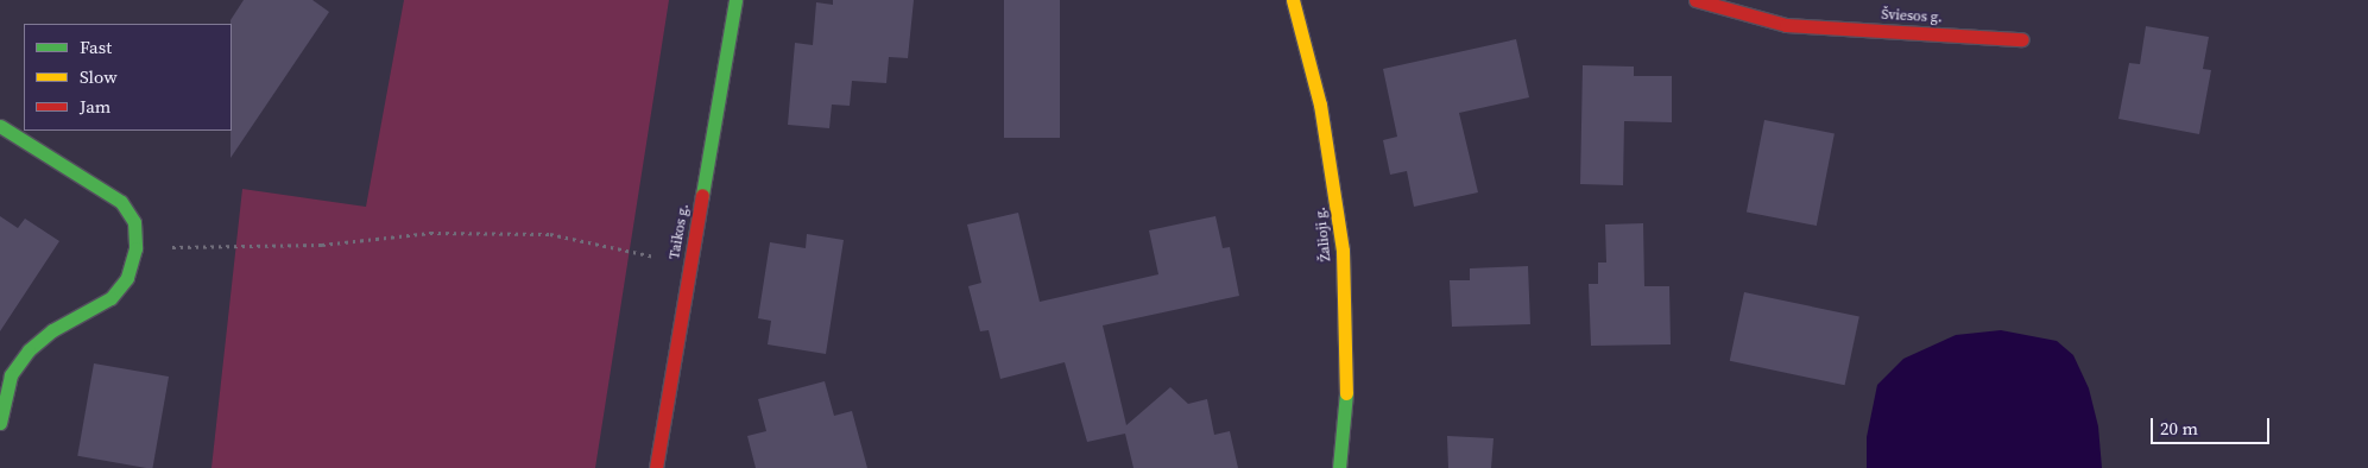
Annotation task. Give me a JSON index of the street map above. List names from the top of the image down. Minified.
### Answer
{"streets":{"street":["Šviesos g.","Taikos g.","Žalioji g."]},"legend":["Fast","Slow","Jam"],"scale_bar":"20 m"}
